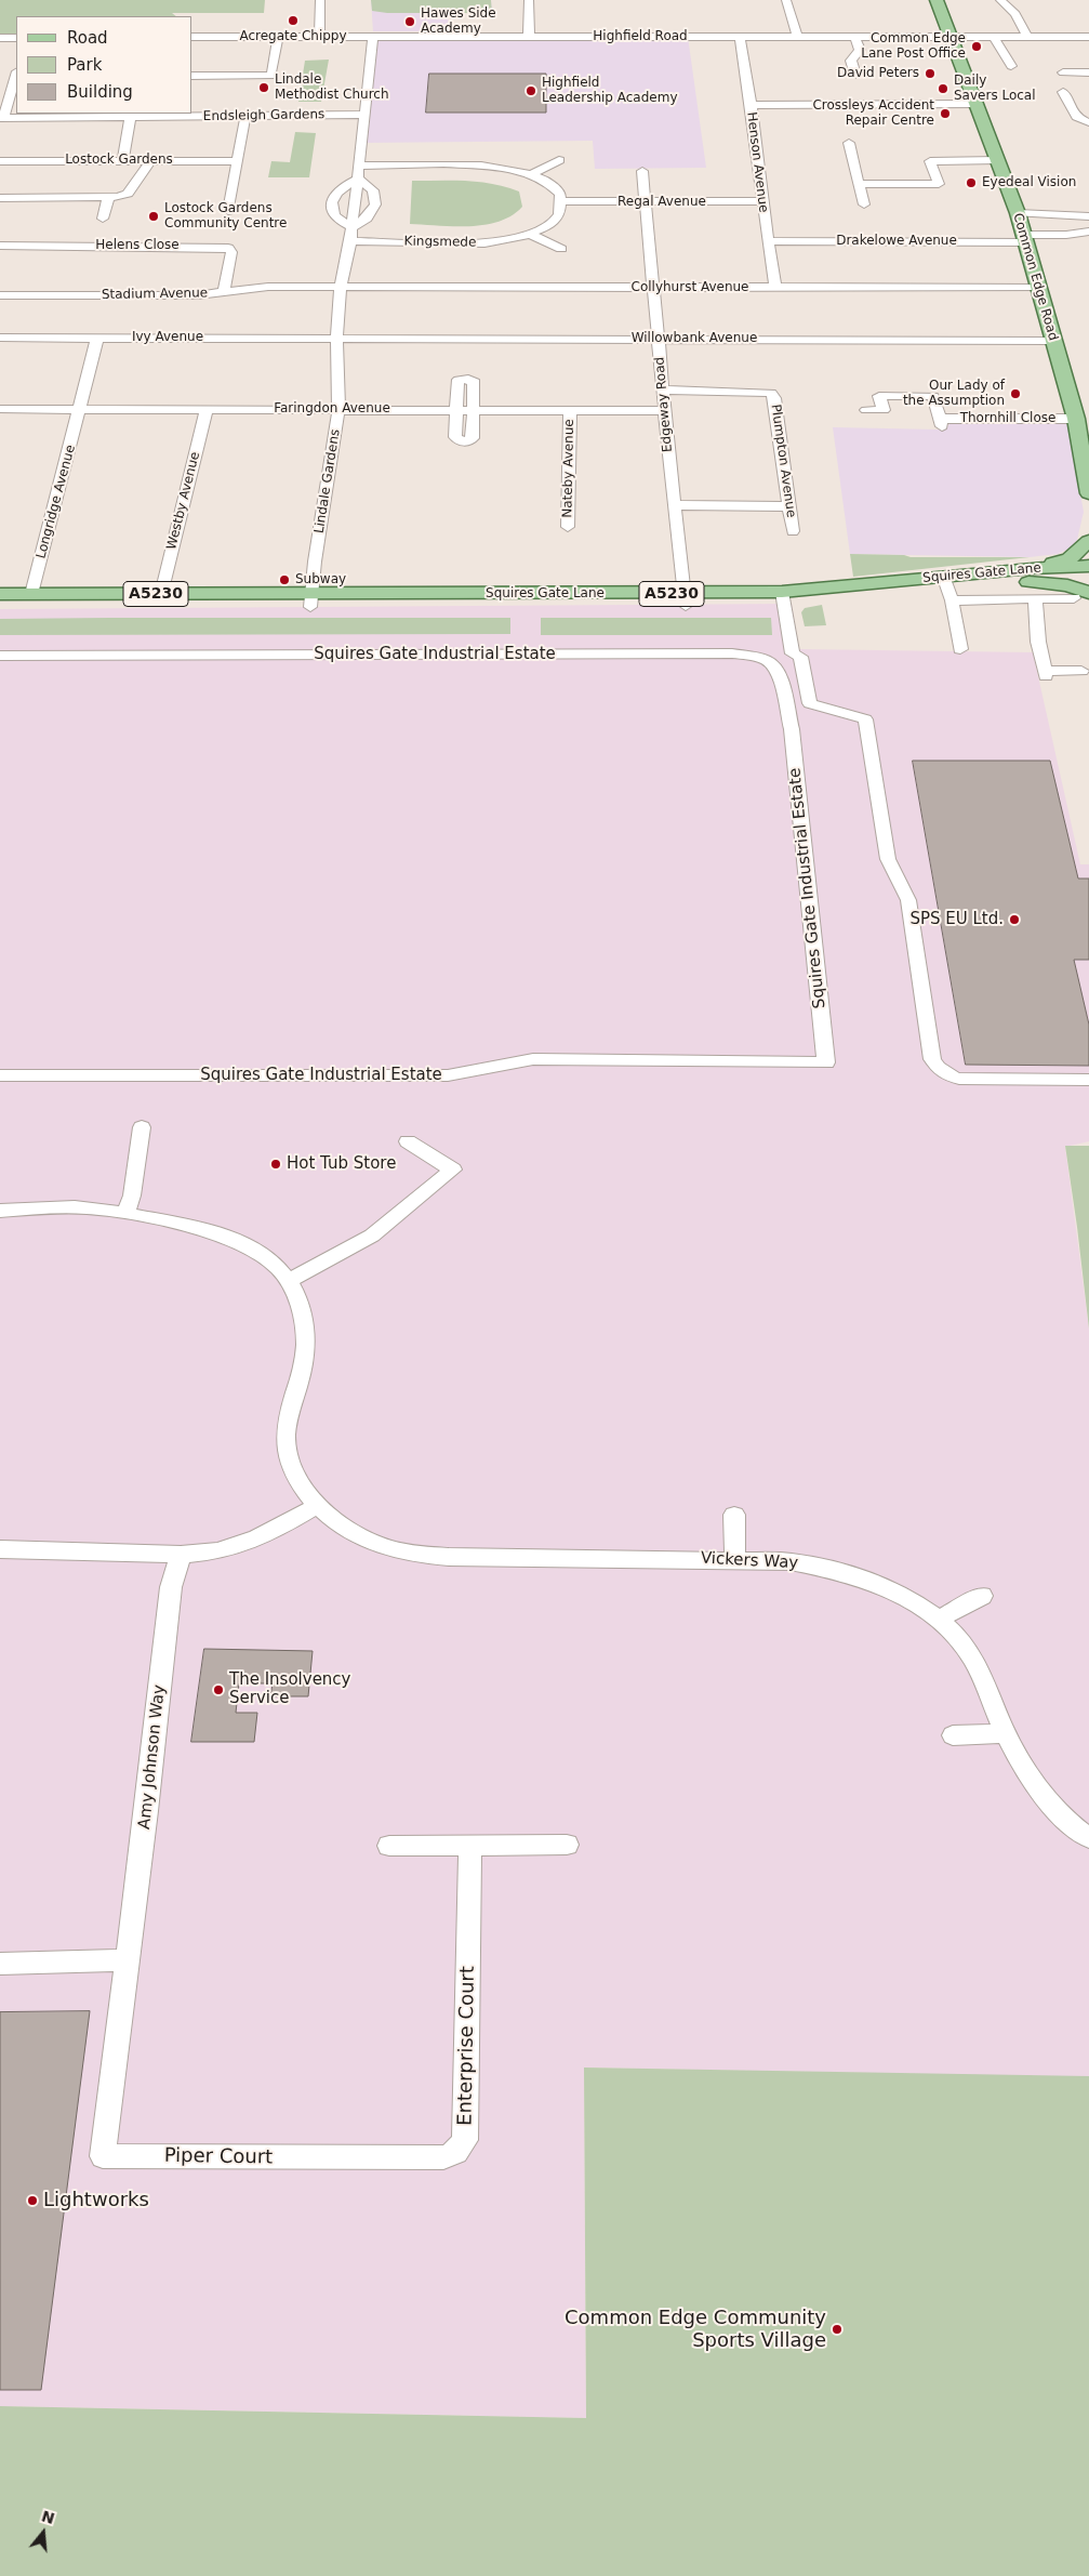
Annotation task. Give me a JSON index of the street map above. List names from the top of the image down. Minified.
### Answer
{"streets":{"main road":["Common Edge Road","Squires Gate Lane","A5230"],"street":["Highfield Road","Endsleigh Gardens","Lostock Gardens","Henson Avenue","Regal Avenue","Drakelowe Avenue","Kingsmede","Helens Close","Collyhurst Avenue","Stadium Avenue","Ivy Avenue","Willowbank Avenue","Edgeway Road","Faringdon Avenue","Thornhill Close","Plumpton Avenue","Nateby Avenue","Lindale Gardens","Westby Avenue","Longridge Avenue","Squires Gate Industrial Estate","Vickers Way","Amy Johnson Way","Enterprise Court","Piper Court"]},"crossings":[["Highfield Road","Henson Avenue"],["Highfield Road","Common Edge Road"],["Highfield Road","Lindale Gardens"],["Endsleigh Gardens","Lindale Gardens"],["Henson Avenue","Regal Avenue"],["Henson Avenue","Drakelowe Avenue"],["Henson Avenue","Collyhurst Avenue"],["Regal Avenue","Kingsmede"],["Regal Avenue","Edgeway Road"],["Drakelowe Avenue","Common Edge Road"],["Kingsmede","Lindale Gardens"],["Helens Close","Stadium Avenue"],["Common Edge Road","Collyhurst Avenue"],["Common Edge Road","Willowbank Avenue"],["Common Edge Road","Thornhill Close"],["Collyhurst Avenue","Stadium Avenue"],["Collyhurst Avenue","Edgeway Road"],["Collyhurst Avenue","Lindale Gardens"],["Stadium Avenue","Lindale Gardens"],["Ivy Avenue","Willowbank Avenue"],["Ivy Avenue","Lindale Gardens"],["Ivy Avenue","Longridge Avenue"],["Willowbank Avenue","Edgeway Road"],["Willowbank Avenue","Lindale Gardens"],["Edgeway Road","Faringdon Avenue"],["Edgeway Road","Plumpton Avenue"],["Edgeway Road","Squires Gate Lane"],["Faringdon Avenue","Nateby Avenue"],["Faringdon Avenue","Lindale Gardens"],["Faringdon Avenue","Westby Avenue"],["Faringdon Avenue","Longridge Avenue"],["Lindale Gardens","Squires Gate Lane"],["Westby Avenue","Squires Gate Lane"],["Longridge Avenue","Squires Gate Lane"],["Amy Johnson Way","Piper Court"],["Enterprise Court","Piper Court"]],"places":["Acregate Chippy","Hawes Side Academy","Common Edge Lane Post Office","David Peters","Lindale Methodist Church","Daily Savers Local","Highfield Leadership Academy","Crossleys Accident Repair Centre","Eyedeal Vision","Lostock Gardens Community Centre","Our Lady of the Assumption","Subway","SPS EU Ltd.","Hot Tub Store","The Insolvency Service","Lightworks","Common Edge Community Sports Village"],"legend":["Road","Park","Building"],"north":"top"}
